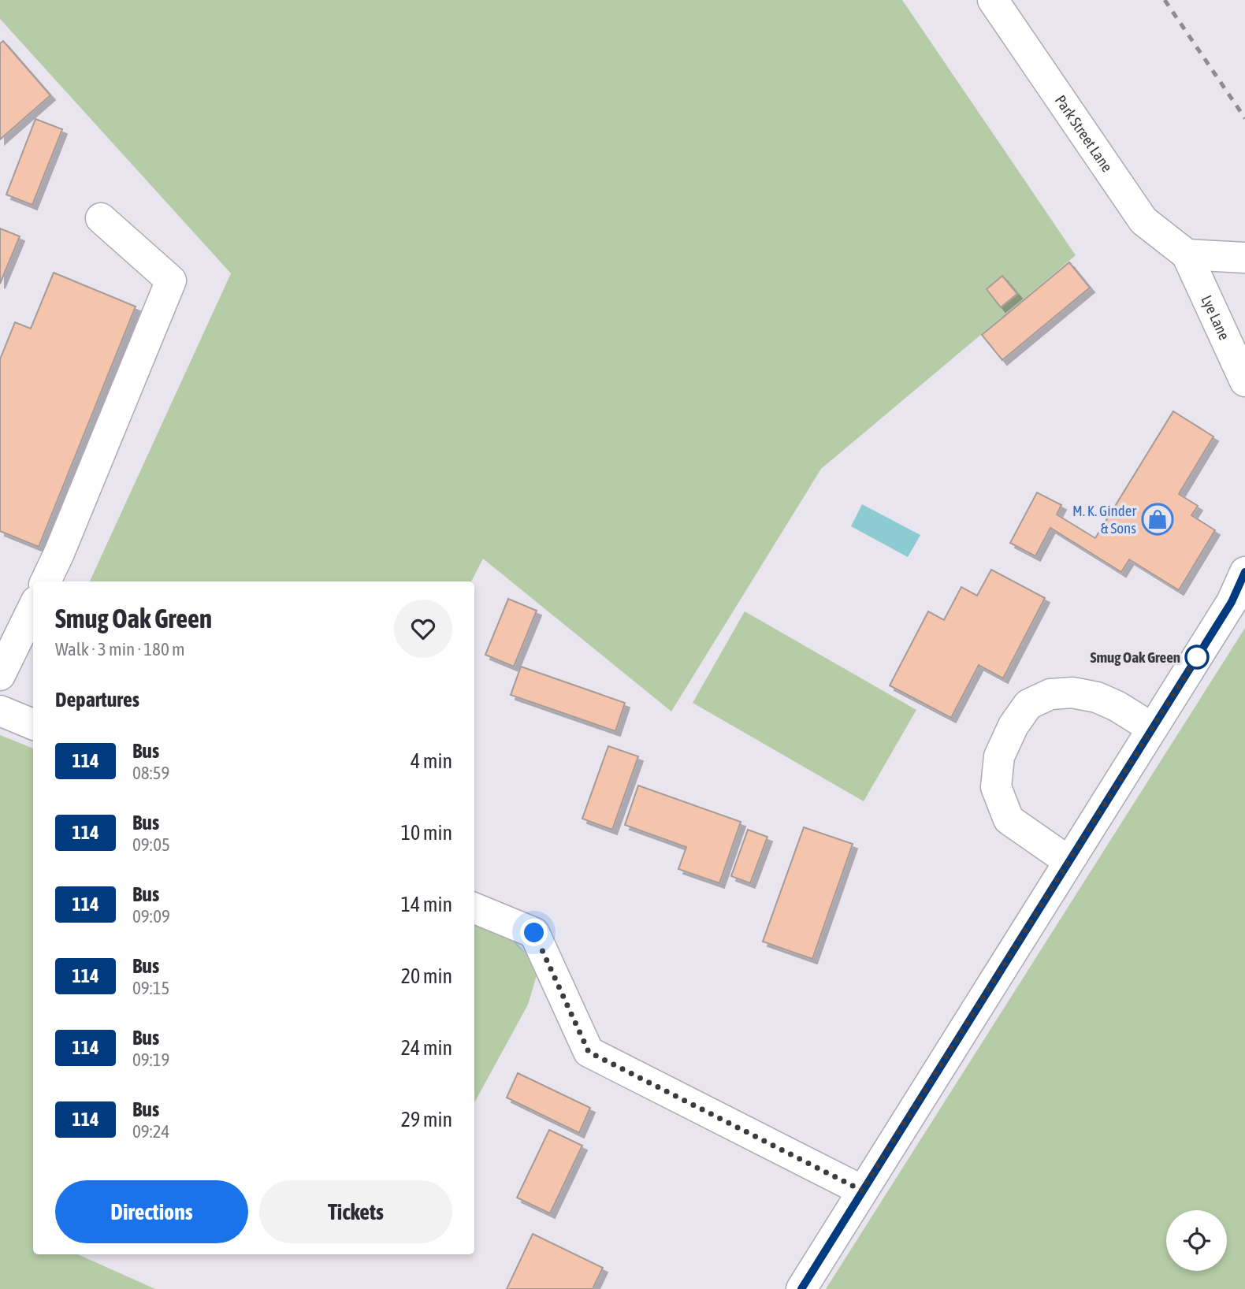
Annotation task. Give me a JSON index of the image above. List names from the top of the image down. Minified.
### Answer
{"streets":{"street":["Park Street Lane","Lye Lane"]},"crossings":[["Park Street Lane","Lye Lane"]],"places":{"shop":["M. K. Ginder & Sons"],"other":["Smug Oak Green"]},"lines":["bus line 114"],"page":{"heading":[["Smug Oak Green","Walk · 3 min · 180 m"],"Departures"],"list":[{"mark":"114","name":"Bus","note":"08:59","value":"4 min"},{"mark":"114","name":"Bus","note":"09:05","value":"10 min"},{"mark":"114","name":"Bus","note":"09:09","value":"14 min"},{"mark":"114","name":"Bus","note":"09:15","value":"20 min"},{"mark":"114","name":"Bus","note":"09:19","value":"24 min"},{"mark":"114","name":"Bus","note":"09:24","value":"29 min"}],"buttons":["Directions","Tickets"]}}
